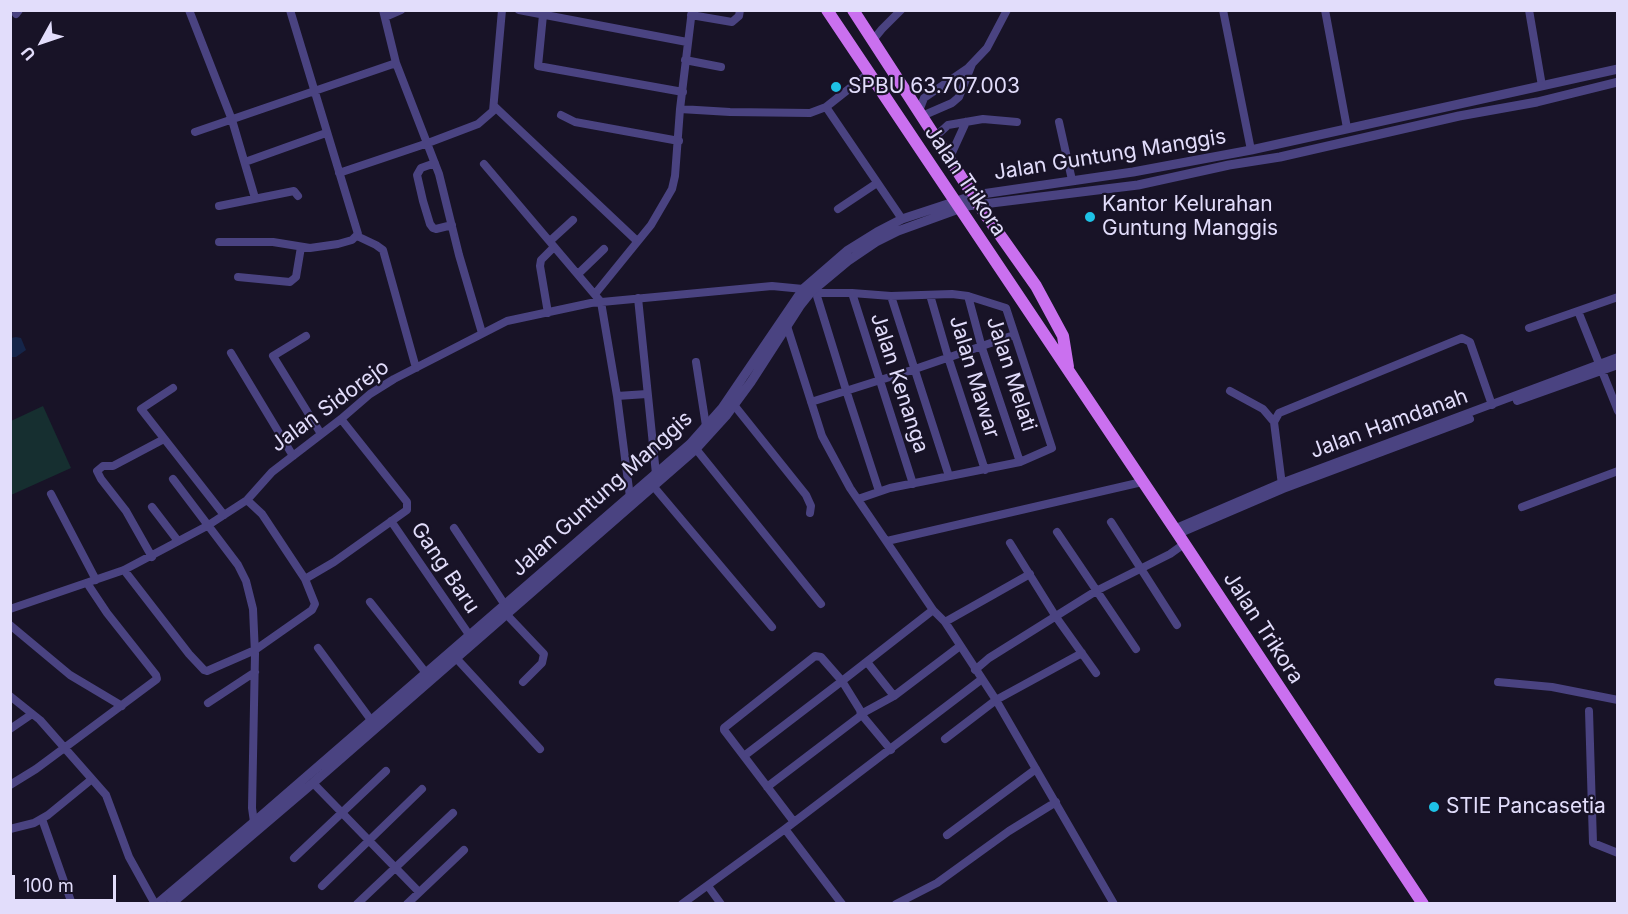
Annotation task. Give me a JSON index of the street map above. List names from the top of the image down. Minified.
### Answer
{"streets":{"main road":["Jalan Trikora"],"street":["Jalan Guntung Manggis","Jalan Melati","Jalan Mawar","Jalan Kenanga","Jalan Sidorejo","Jalan Hamdanah","Gang Baru"]},"crossings":[["Jalan Guntung Manggis","Jalan Trikora"],["Jalan Guntung Manggis","Jalan Sidorejo"],["Jalan Guntung Manggis","Gang Baru"],["Jalan Trikora","Jalan Hamdanah"],["Jalan Melati","Jalan Sidorejo"],["Jalan Mawar","Jalan Sidorejo"],["Jalan Kenanga","Jalan Sidorejo"]],"places":["SPBU 63.707.003","Kantor Kelurahan Guntung Manggis","STIE Pancasetia"],"scale_bar":"100 m","north":"bottom left"}
